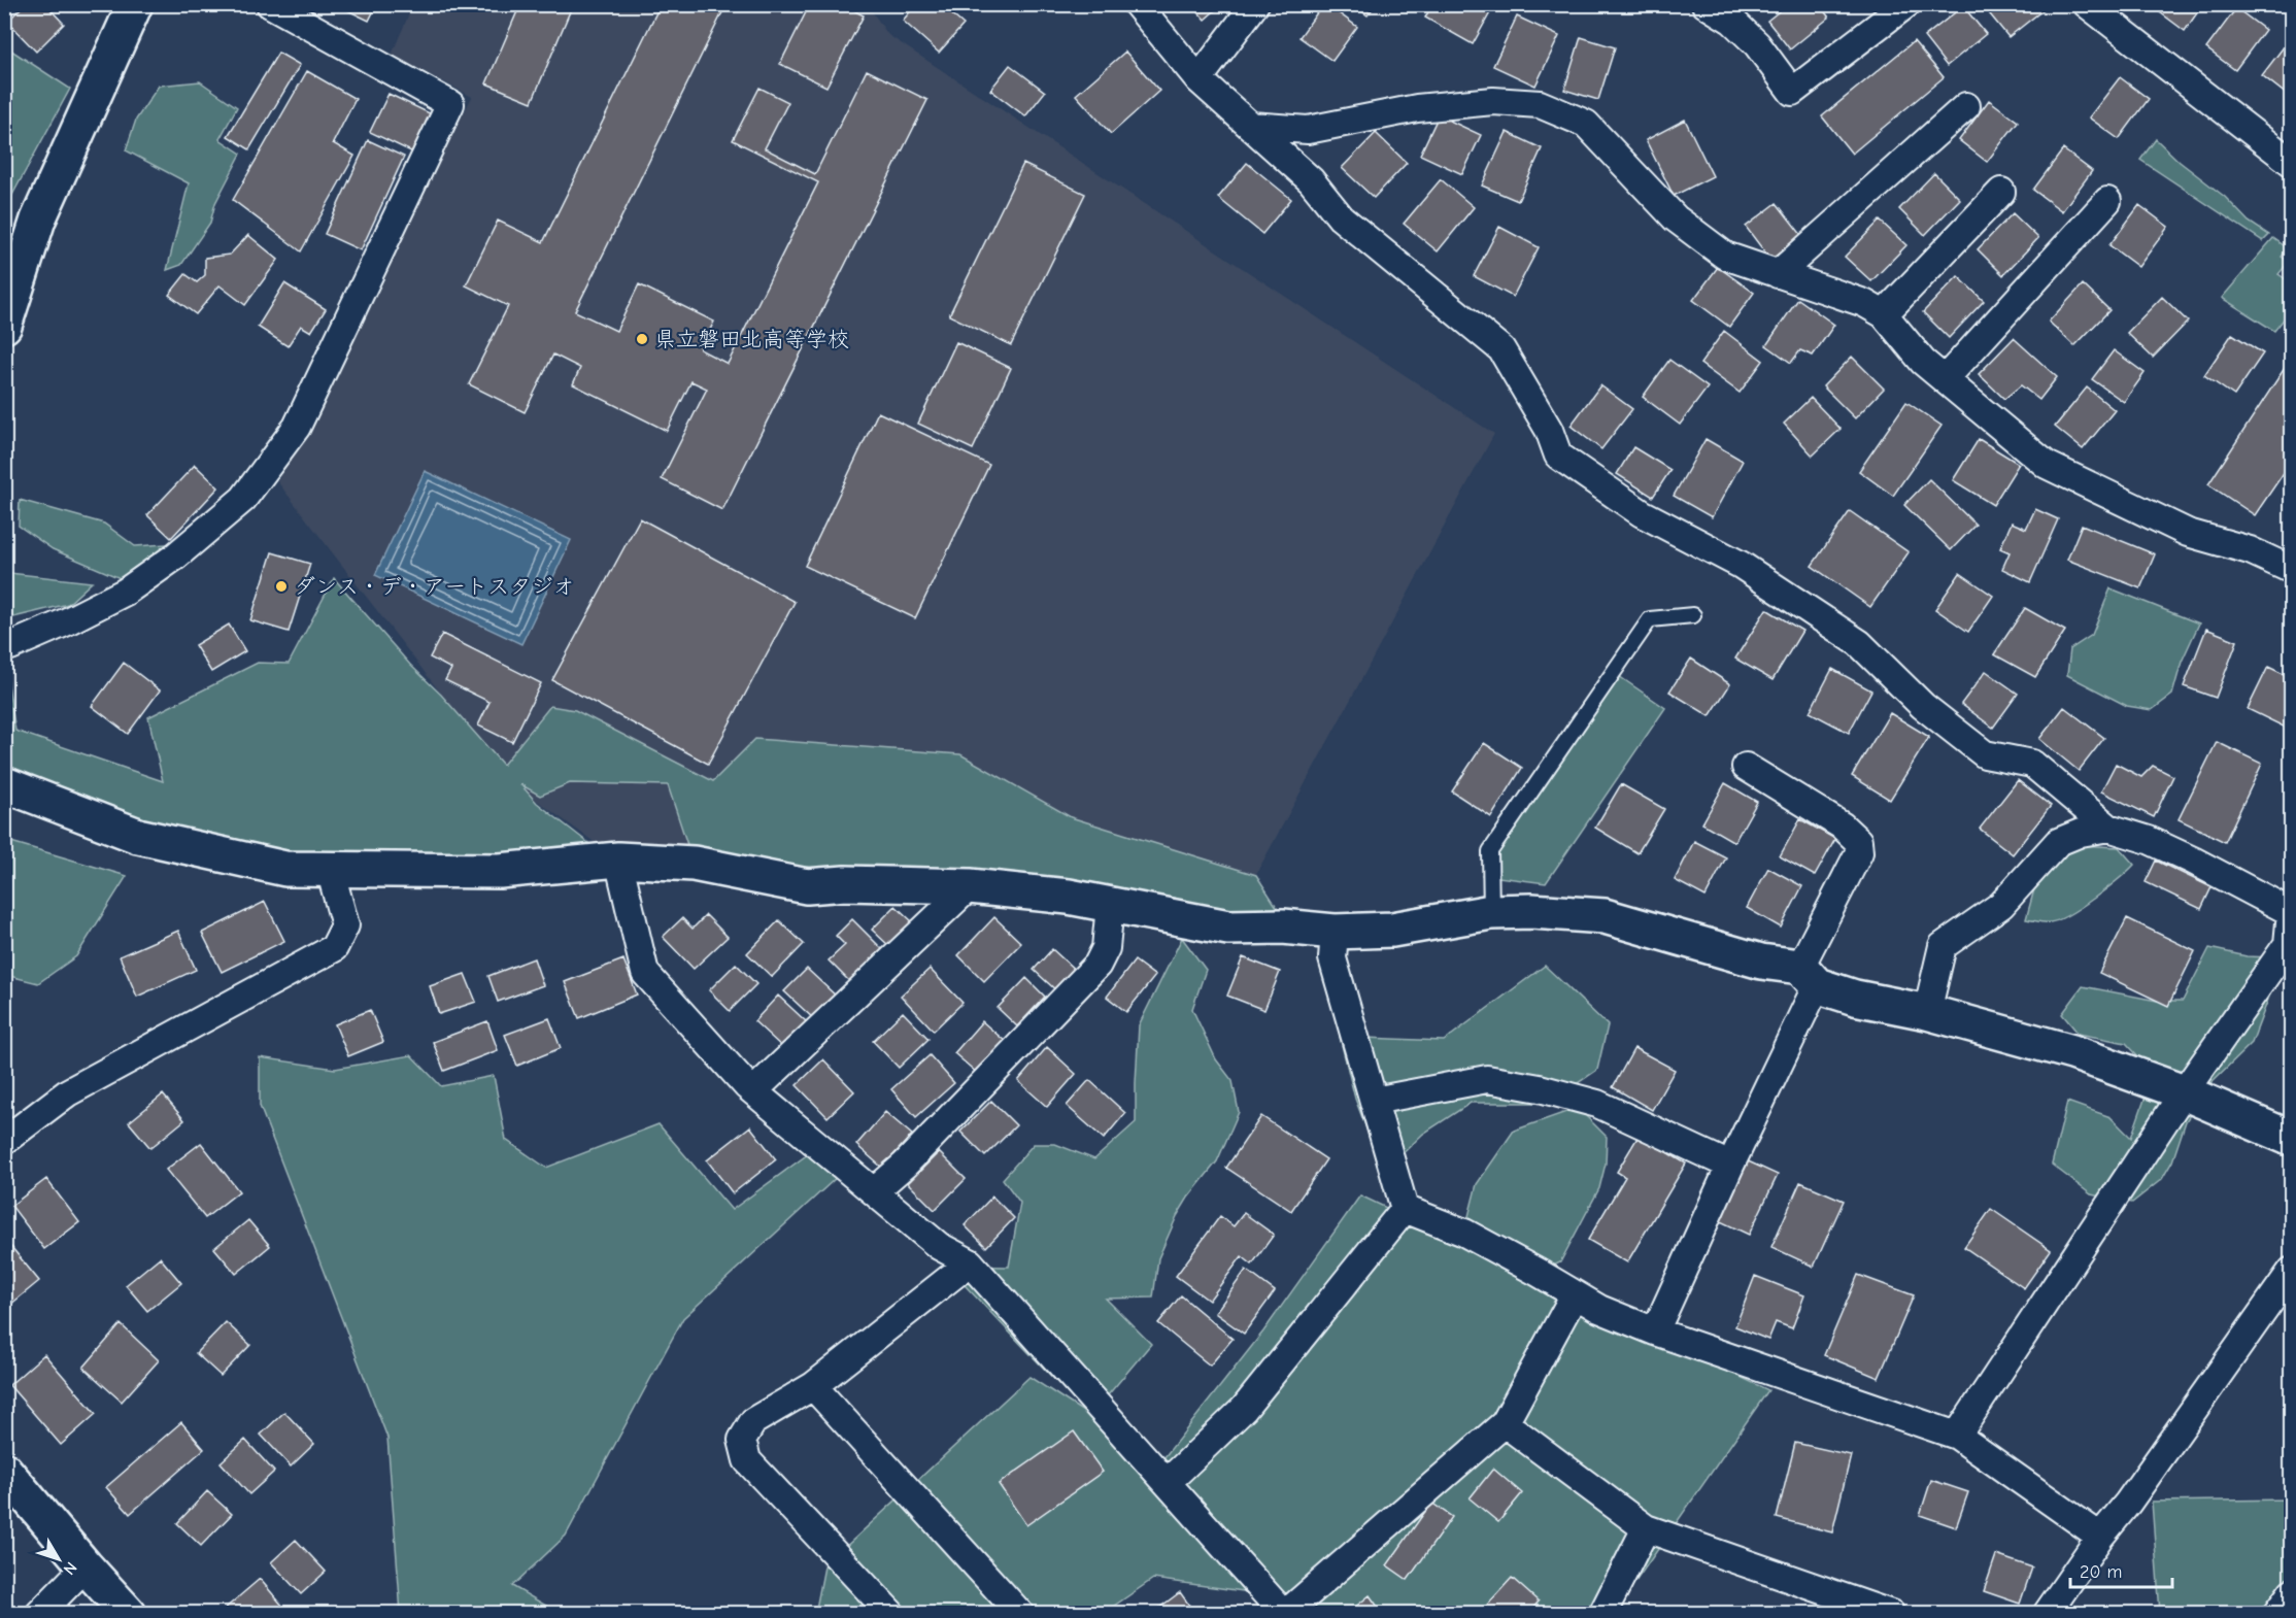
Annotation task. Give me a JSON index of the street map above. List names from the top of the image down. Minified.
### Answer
{"places":["県立磐田北高等学校","ダンス・デ・アートスタジオ"],"scale_bar":"20 m","north":"bottom right"}
